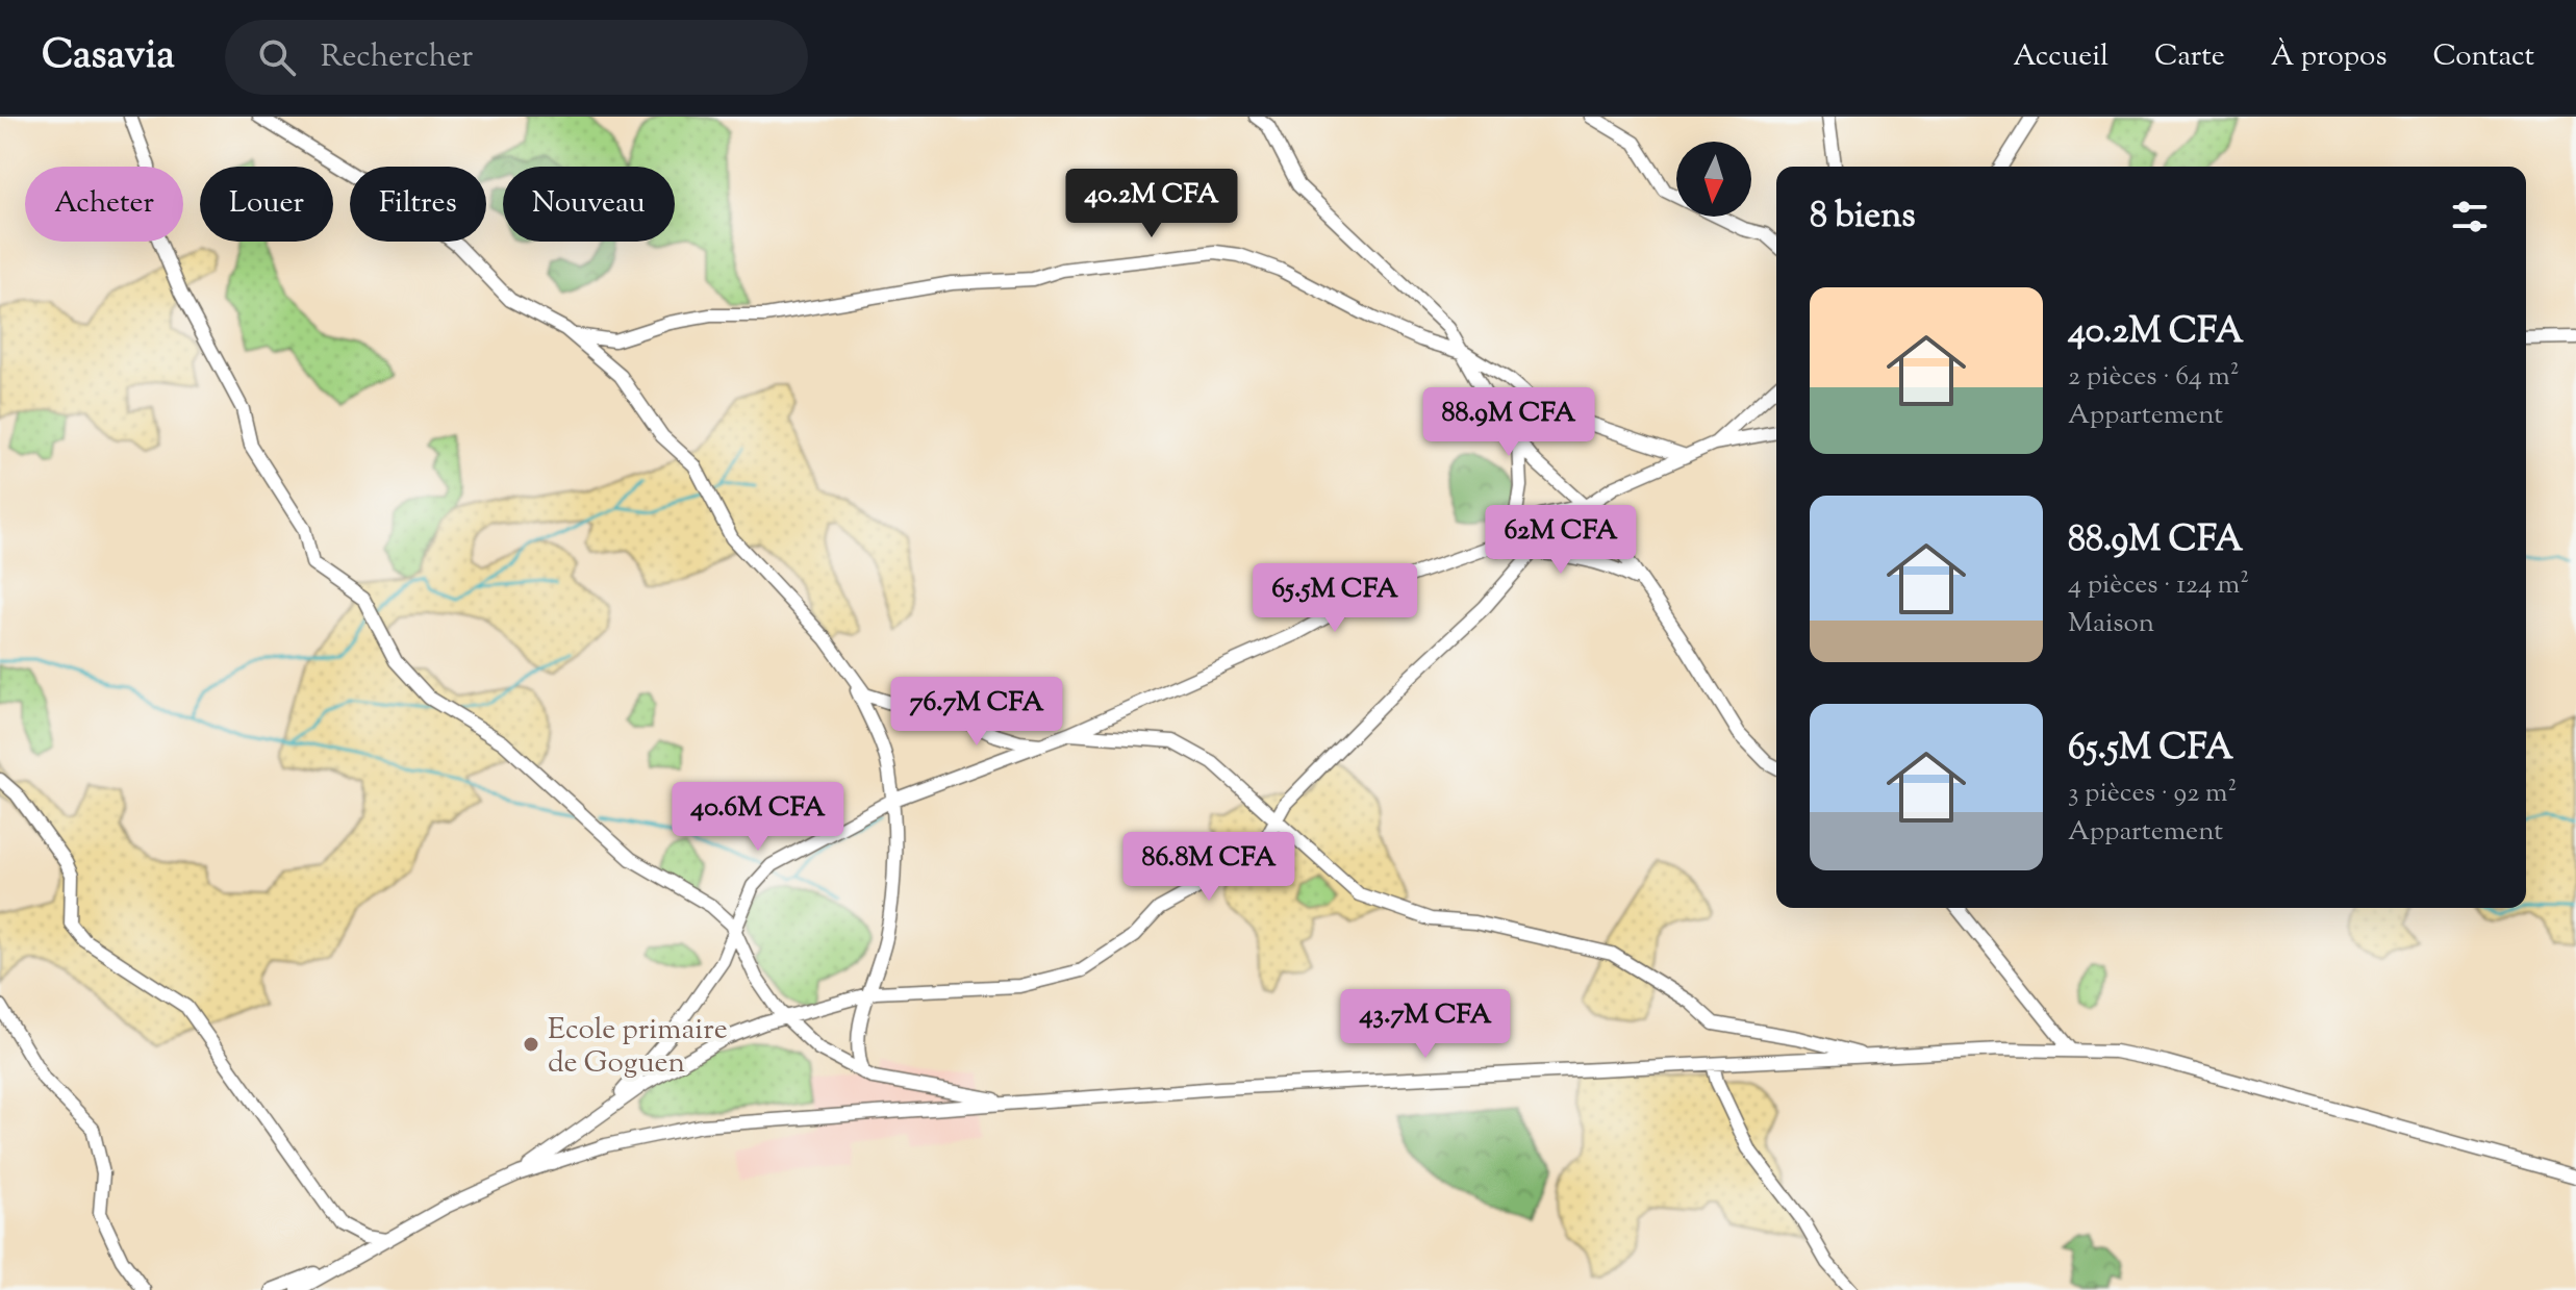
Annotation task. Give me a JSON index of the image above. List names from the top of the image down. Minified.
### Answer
{"places":["Ecole primaire de Goguen"],"north":"bottom","page":{"header":"Casavia","search":"Rechercher","nav":["Accueil","Carte","À propos","Contact"],"chip":["Acheter","Louer","Filtres","Nouveau"],"heading":"8 biens","price":["40.2M CFA","88.9M CFA","62M CFA","65.5M CFA","76.7M CFA","40.6M CFA","86.8M CFA","43.7M CFA"],"list":[{"name":"40.2M CFA","note":"2 pièces · 64 m² · Appartement"},{"name":"88.9M CFA","note":"4 pièces · 124 m² · Maison"},{"name":"65.5M CFA","note":"3 pièces · 92 m² · Appartement"}]}}
